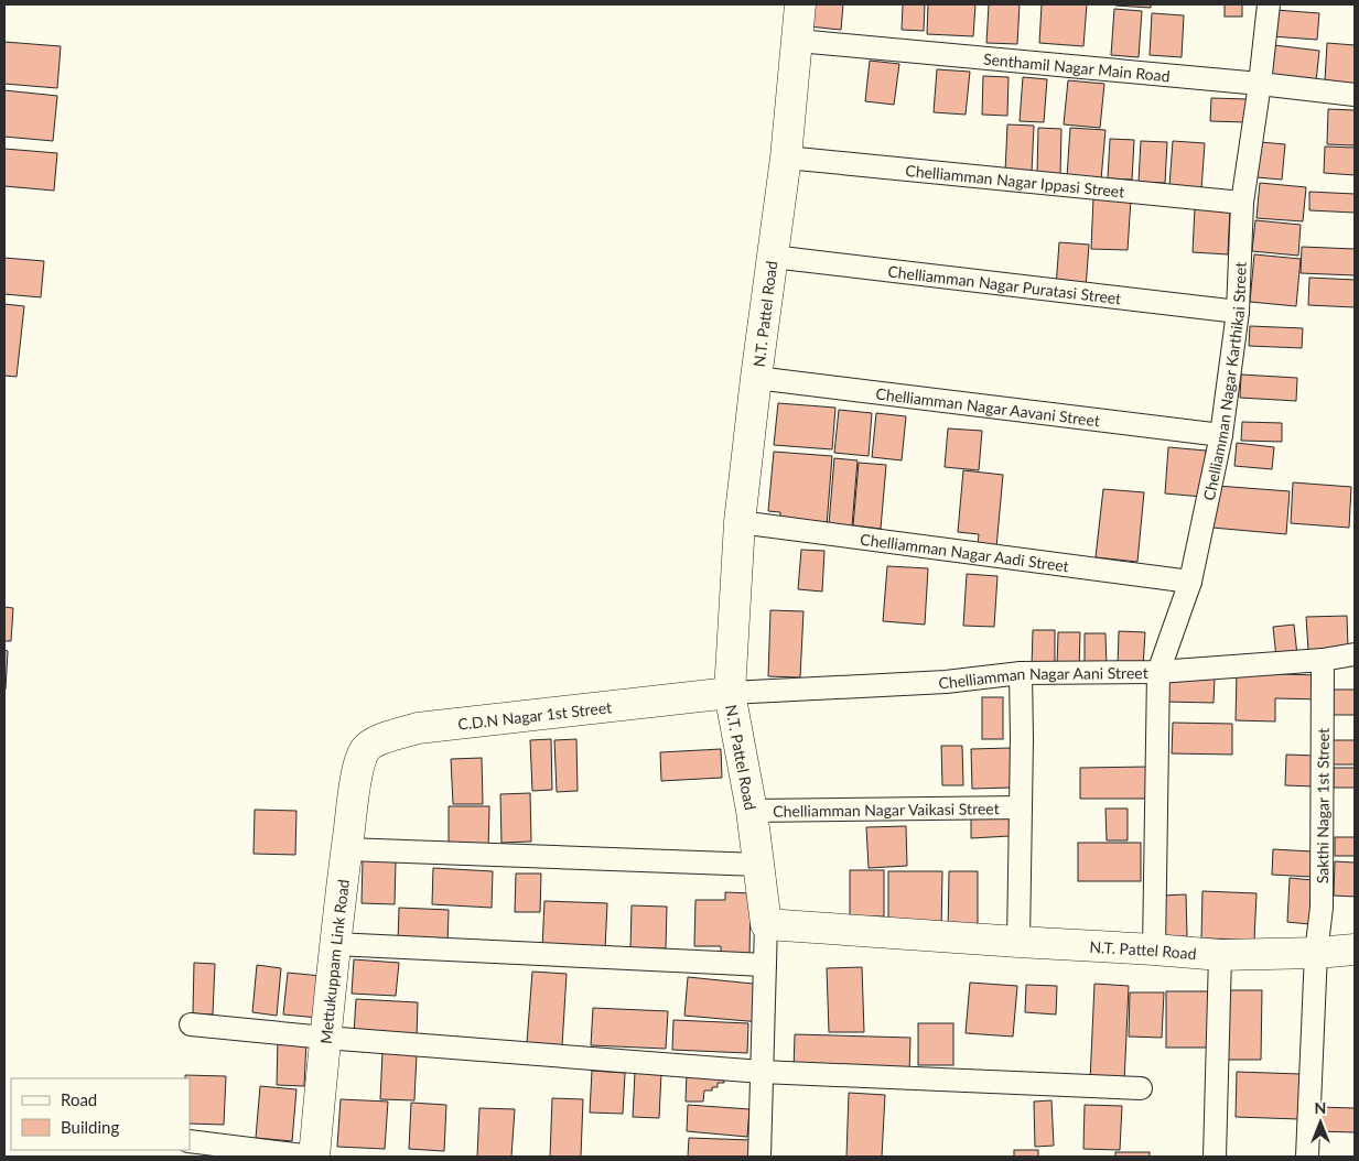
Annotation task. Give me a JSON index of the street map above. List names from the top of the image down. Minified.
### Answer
{"streets":{"street":["Senthamil Nagar Main Road","Chelliamman Nagar Ippasi Street","Chelliamman Nagar Puratasi Street","N.T. Pattel Road","Chelliamman Nagar Karthikai Street","Chelliamman Nagar Aavani Street","Chelliamman Nagar Aadi Street","Chelliamman Nagar Aani Street","C.D.N Nagar 1st Street","Sakthi Nagar 1st Street","Chelliamman Nagar Vaikasi Street","Mettukuppam Link Road"]},"crossings":[["Senthamil Nagar Main Road","N.T. Pattel Road"],["Senthamil Nagar Main Road","Chelliamman Nagar Karthikai Street"],["Chelliamman Nagar Ippasi Street","N.T. Pattel Road"],["Chelliamman Nagar Ippasi Street","Chelliamman Nagar Karthikai Street"],["Chelliamman Nagar Puratasi Street","N.T. Pattel Road"],["Chelliamman Nagar Puratasi Street","Chelliamman Nagar Karthikai Street"],["N.T. Pattel Road","Chelliamman Nagar Karthikai Street"],["N.T. Pattel Road","Chelliamman Nagar Aavani Street"],["N.T. Pattel Road","Chelliamman Nagar Aadi Street"],["N.T. Pattel Road","Chelliamman Nagar Aani Street"],["N.T. Pattel Road","C.D.N Nagar 1st Street"],["N.T. Pattel Road","Sakthi Nagar 1st Street"],["N.T. Pattel Road","Chelliamman Nagar Vaikasi Street"],["Chelliamman Nagar Karthikai Street","Chelliamman Nagar Aavani Street"],["Chelliamman Nagar Karthikai Street","Chelliamman Nagar Aadi Street"],["Chelliamman Nagar Karthikai Street","Chelliamman Nagar Aani Street"],["Chelliamman Nagar Aani Street","C.D.N Nagar 1st Street"],["Chelliamman Nagar Aani Street","Sakthi Nagar 1st Street"],["C.D.N Nagar 1st Street","Mettukuppam Link Road"]],"legend":["Road","Building"],"north":"top"}
